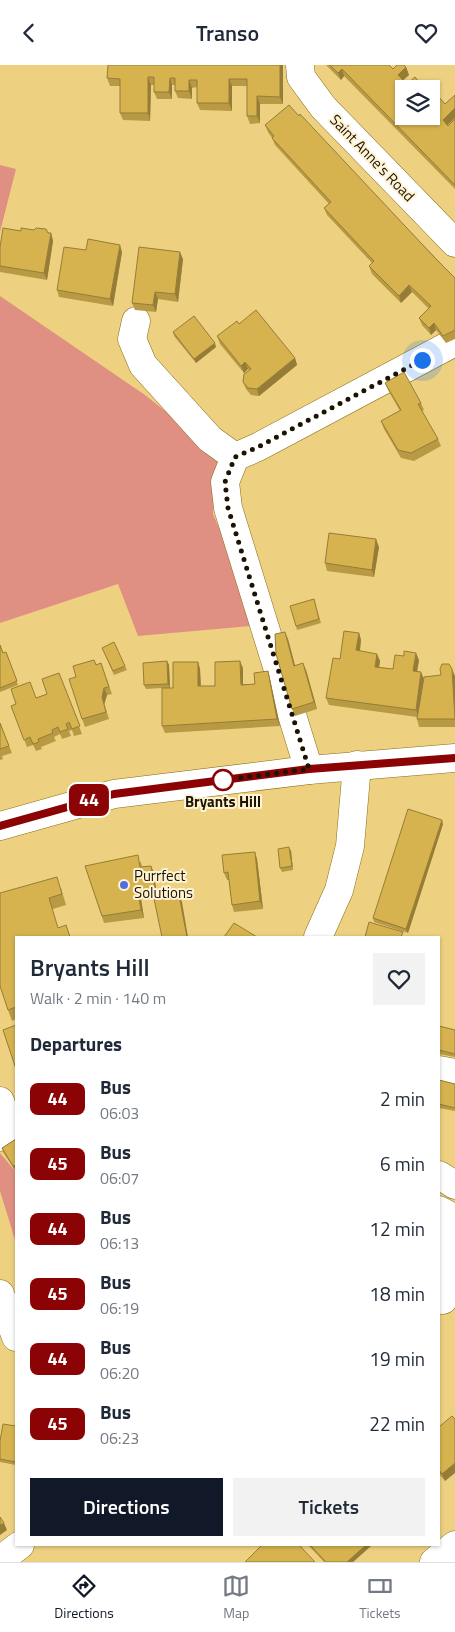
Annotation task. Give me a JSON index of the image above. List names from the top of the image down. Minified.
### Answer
{"streets":{"street":["Saint Anne's Road"]},"places":["Bryants Hill","Purrfect Solutions"],"lines":["bus line 44"],"page":{"header":"Transo","on_map":"44","heading":[["Bryants Hill","Walk · 2 min · 140 m"],"Departures"],"list":[{"mark":"44","name":"Bus","note":"06:03","value":"2 min"},{"mark":"45","name":"Bus","note":"06:07","value":"6 min"},{"mark":"44","name":"Bus","note":"06:13","value":"12 min"},{"mark":"45","name":"Bus","note":"06:19","value":"18 min"},{"mark":"44","name":"Bus","note":"06:20","value":"19 min"},{"mark":"45","name":"Bus","note":"06:23","value":"22 min"}],"buttons":["Directions","Tickets"],"tabs":["Directions","Map","Tickets"]}}
